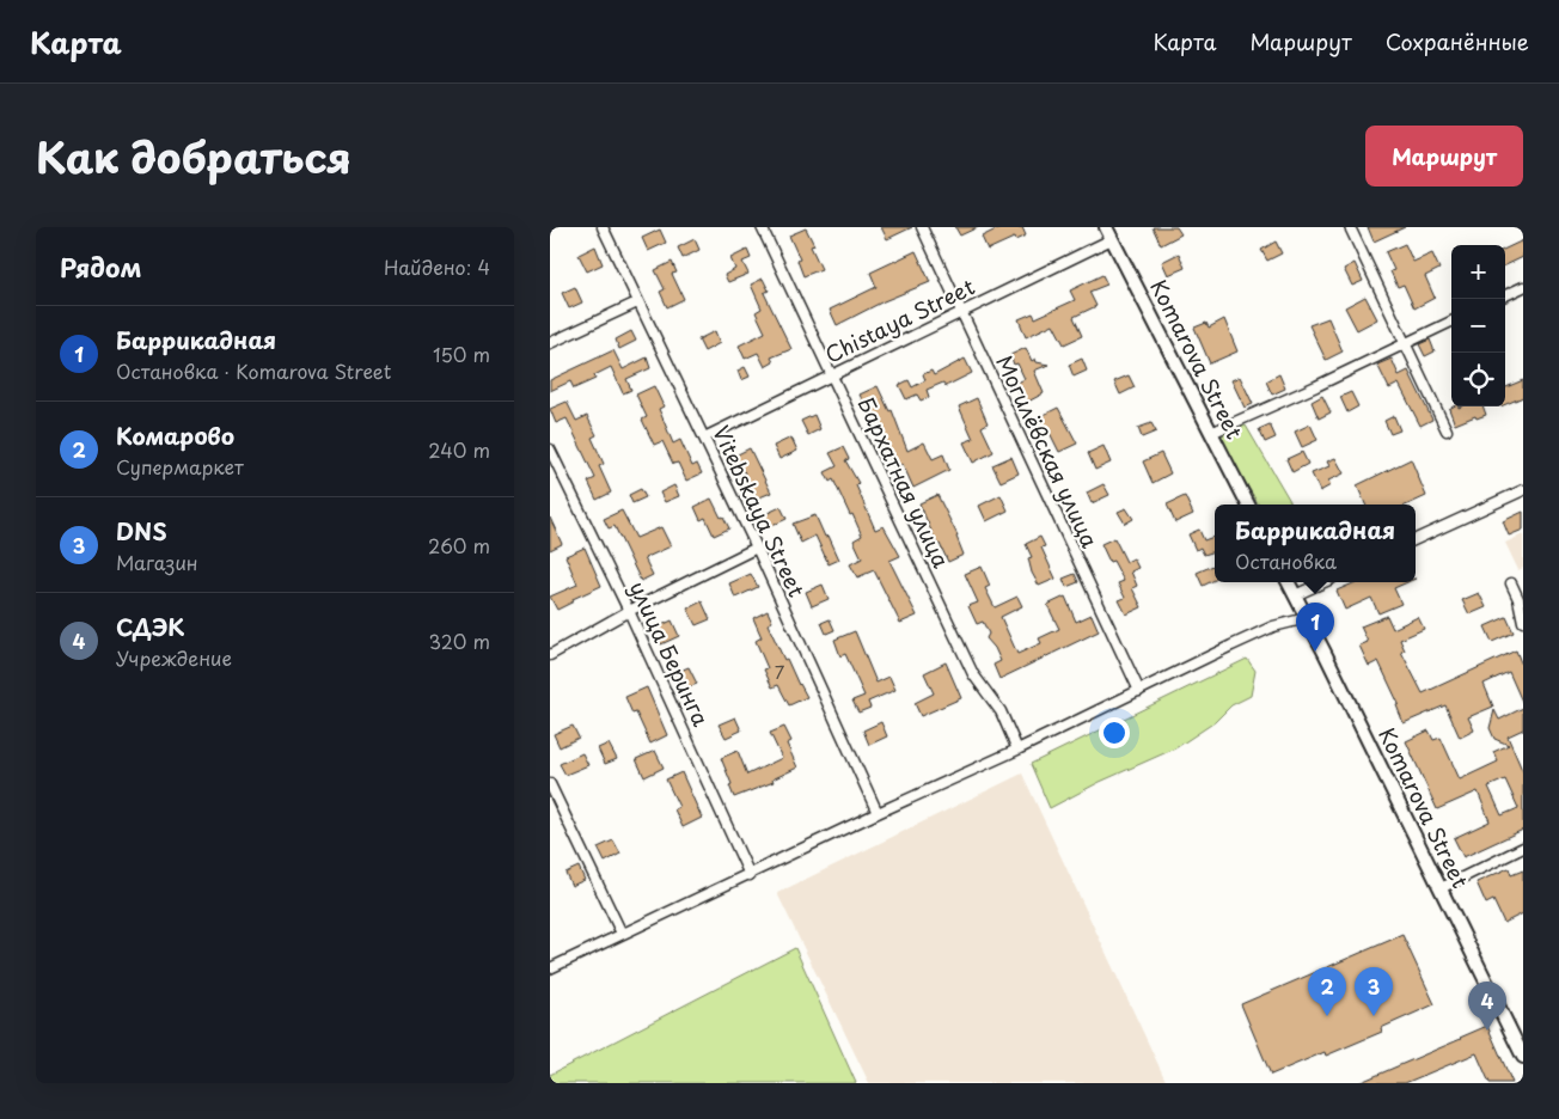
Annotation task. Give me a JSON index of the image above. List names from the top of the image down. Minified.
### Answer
{"streets":{"street":["Chistaya Street","Komarova Street","Могилёвская улица","Бархатная улица","Vitebskaya Street","улица Беринга"]},"crossings":[["Chistaya Street","Komarova Street"],["Chistaya Street","Могилёвская улица"],["Chistaya Street","Бархатная улица"],["Chistaya Street","Vitebskaya Street"]],"house_numbers":["7"],"page":{"header":"Карта","nav":["Карта","Маршрут","Сохранённые"],"title":"Как добраться","buttons":"Маршрут","heading":["Рядом","Найдено: 4"],"map_buttons":["+","−"],"list":[{"mark":"1","name":"Баррикадная","note":"Остановка · Komarova Street","value":"150 m"},{"mark":"2","name":"Комарово","note":"Супермаркет","value":"240 m"},{"mark":"3","name":"DNS","note":"Магазин","value":"260 m"},{"mark":"4","name":"СДЭК","note":"Учреждение","value":"320 m"}],"popup":["Баррикадная","Остановка"],"pins":["1","2","3","4"]}}
